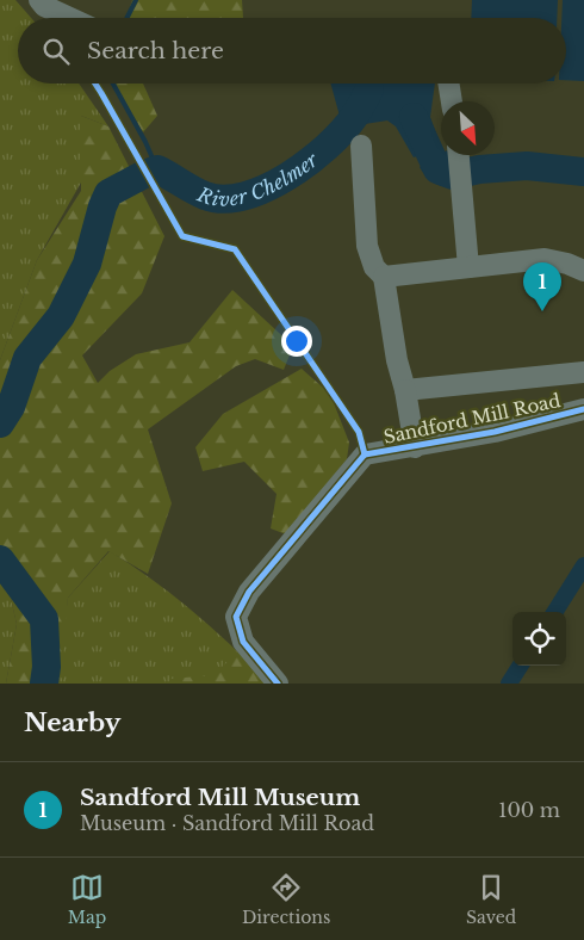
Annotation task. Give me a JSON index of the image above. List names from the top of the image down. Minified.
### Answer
{"streets":{"street":["Sandford Mill Road"]},"water":["River Chelmer"],"north":"bottom right","page":{"search":"Search here","pins":"1","heading":"Nearby","list":[{"mark":"1","name":"Sandford Mill Museum","note":"Museum · Sandford Mill Road","value":"100 m"}],"nav":["Map","Directions","Saved"]}}
